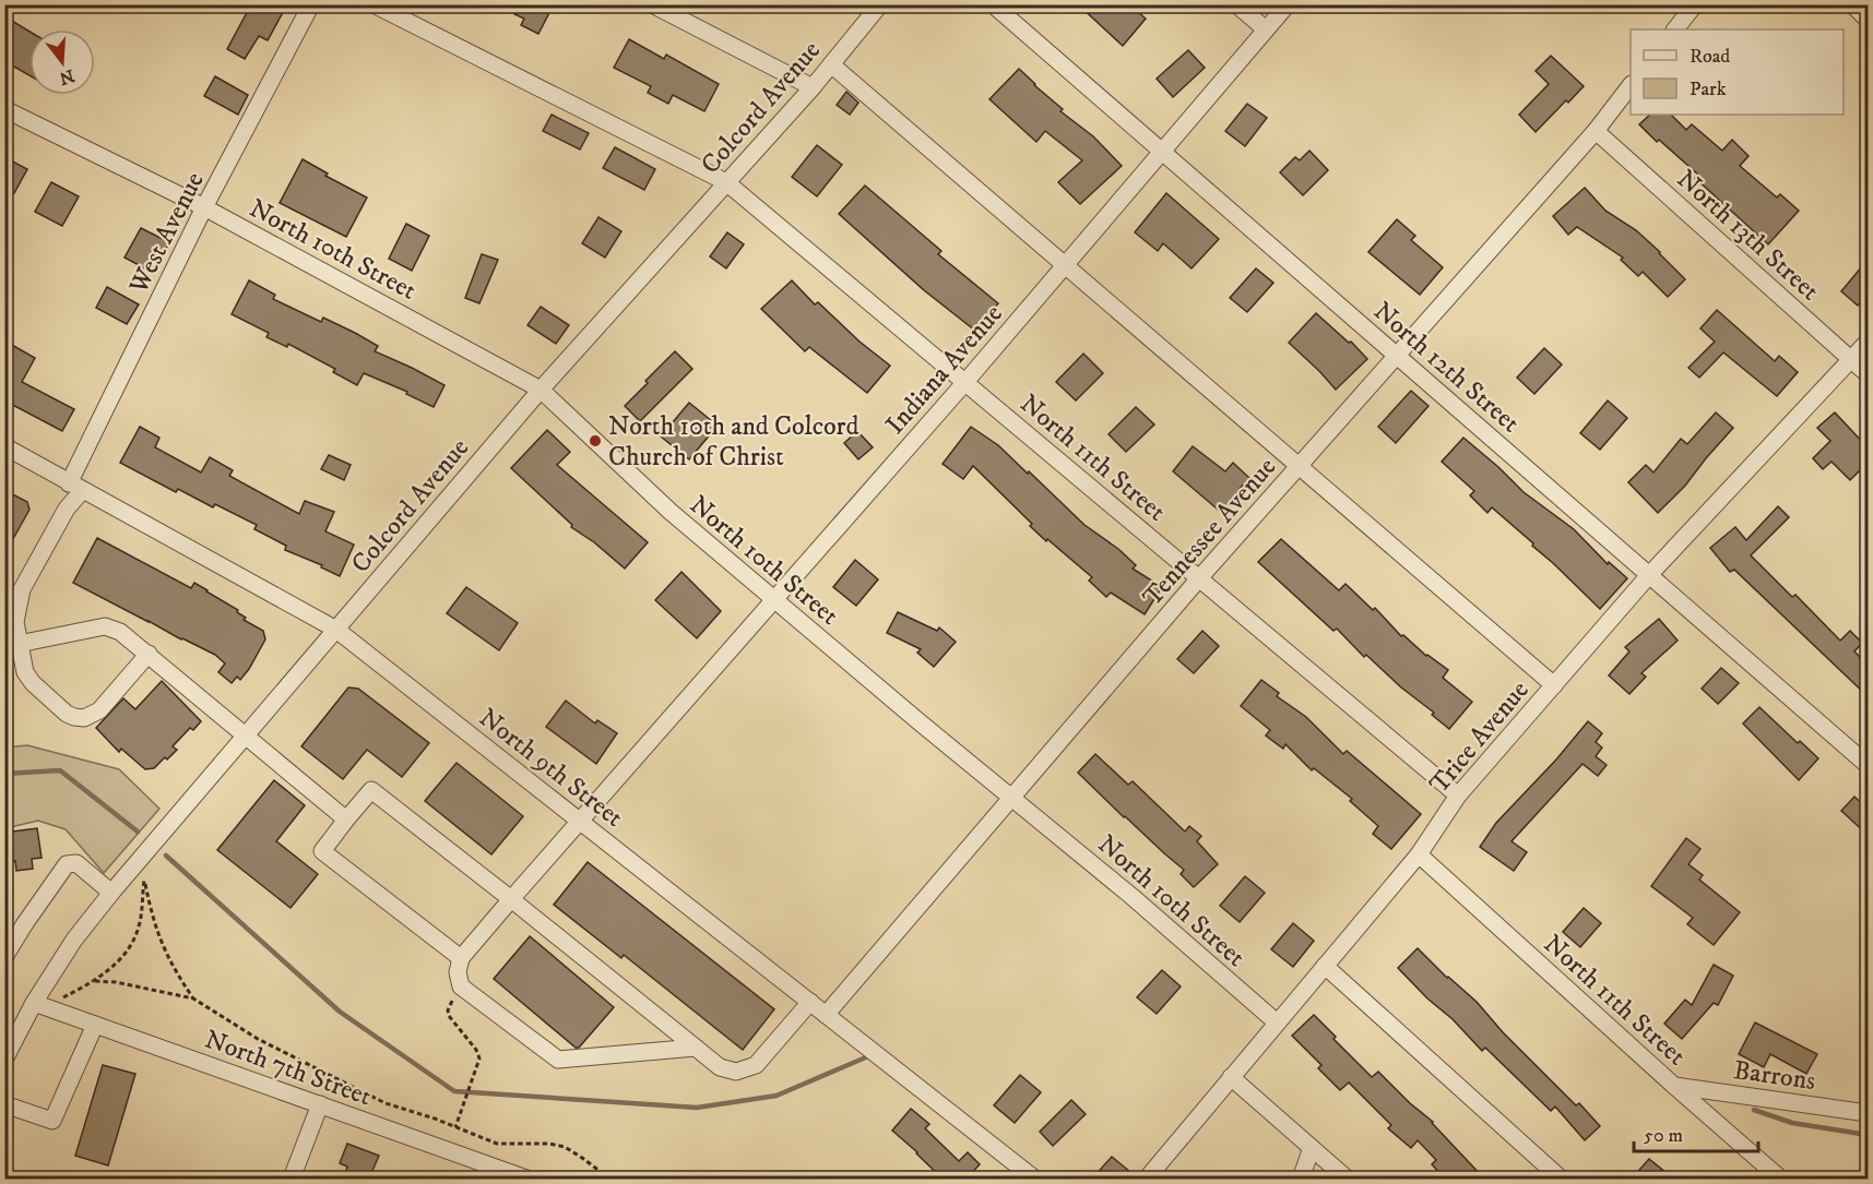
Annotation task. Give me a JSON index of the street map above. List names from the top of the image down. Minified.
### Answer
{"streets":{"street":["Colcord Avenue","West Avenue","North 13th Street","North 10th Street","North 12th Street","Indiana Avenue","North 11th Street","Tennessee Avenue","Trice Avenue","North 9th Street","North 7th Street","Barrons"]},"crossings":[["Colcord Avenue","North 10th Street"],["Colcord Avenue","North 11th Street"],["Colcord Avenue","North 9th Street"],["Colcord Avenue","North 7th Street"],["West Avenue","North 10th Street"],["West Avenue","North 9th Street"],["North 13th Street","Tennessee Avenue"],["North 13th Street","Trice Avenue"],["North 10th Street","Indiana Avenue"],["North 10th Street","Tennessee Avenue"],["North 10th Street","Trice Avenue"],["North 12th Street","Indiana Avenue"],["North 12th Street","Tennessee Avenue"],["North 12th Street","Trice Avenue"],["Indiana Avenue","North 11th Street"],["Indiana Avenue","North 9th Street"],["North 11th Street","Tennessee Avenue"],["North 11th Street","Trice Avenue"],["North 11th Street","Barrons"],["Tennessee Avenue","North 9th Street"]],"places":["North 10th and Colcord Church of Christ"],"legend":["Road","Park"],"scale_bar":"50 m","north":"bottom"}
